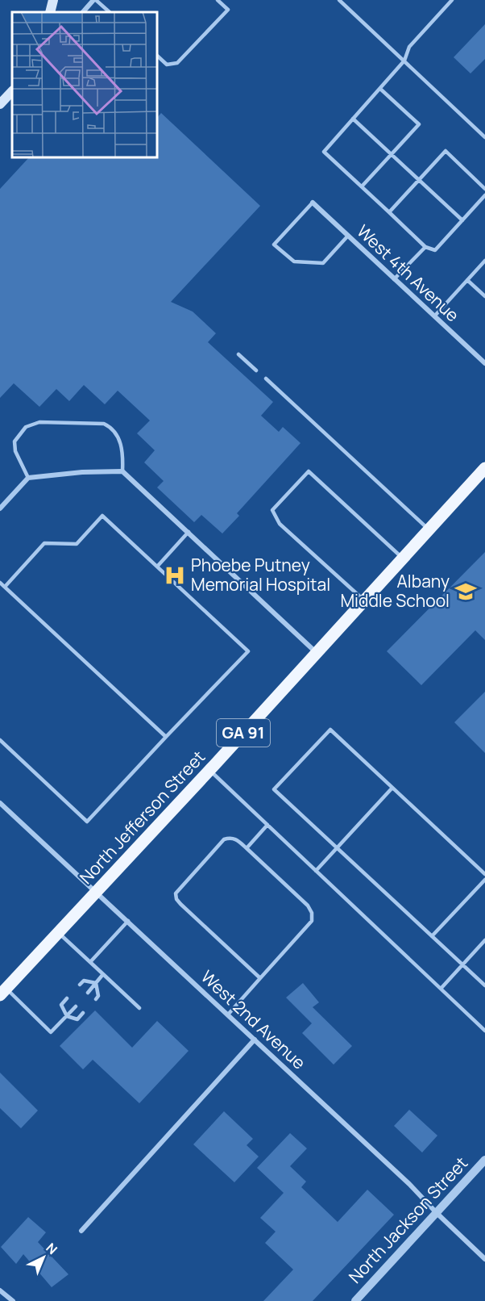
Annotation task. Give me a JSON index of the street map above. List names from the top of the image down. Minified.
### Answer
{"streets":{"main road":["GA 91","North Jefferson Street"],"street":["West 4th Avenue","West 2nd Avenue","North Jackson Street"]},"crossings":[["North Jefferson Street","West 2nd Avenue"],["West 2nd Avenue","North Jackson Street"]],"places":{"hospital":["Phoebe Putney Memorial Hospital"],"school or university":["Albany Middle School"]},"north":"top right"}
